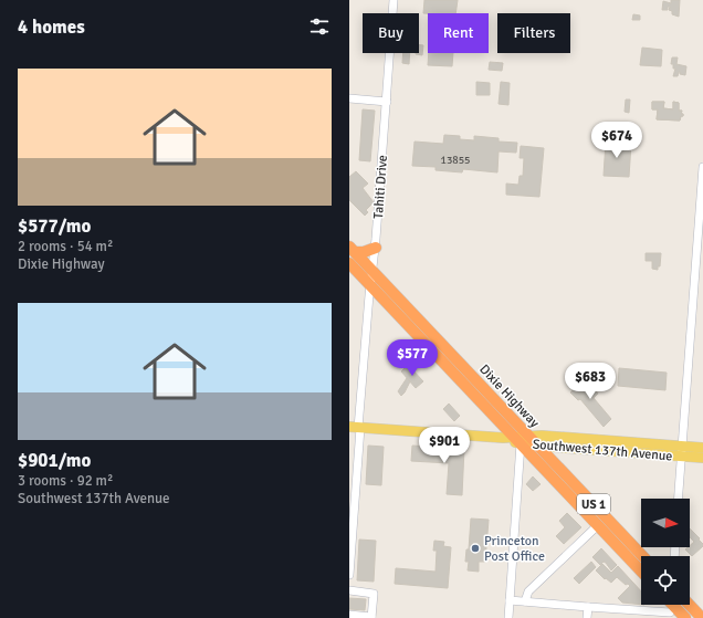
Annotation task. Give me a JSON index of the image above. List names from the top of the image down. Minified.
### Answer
{"streets":{"highway":["Dixie Highway","US 1"],"main road":["Southwest 137th Avenue"],"street":["Tahiti Drive"]},"crossings":[["Tahiti Drive","Dixie Highway"],["Tahiti Drive","Southwest 137th Avenue"],["Dixie Highway","Southwest 137th Avenue"]],"places":["Princeton Post Office"],"house_numbers":["13855"],"north":"right","page":{"heading":"4 homes","chip":["Buy","Rent","Filters"],"list":[{"name":"$577/mo","note":"2 rooms · 54 m² · Dixie Highway"},{"name":"$901/mo","note":"3 rooms · 92 m² · Southwest 137th Avenue"}],"price":["$674","$577","$683","$901"]}}
